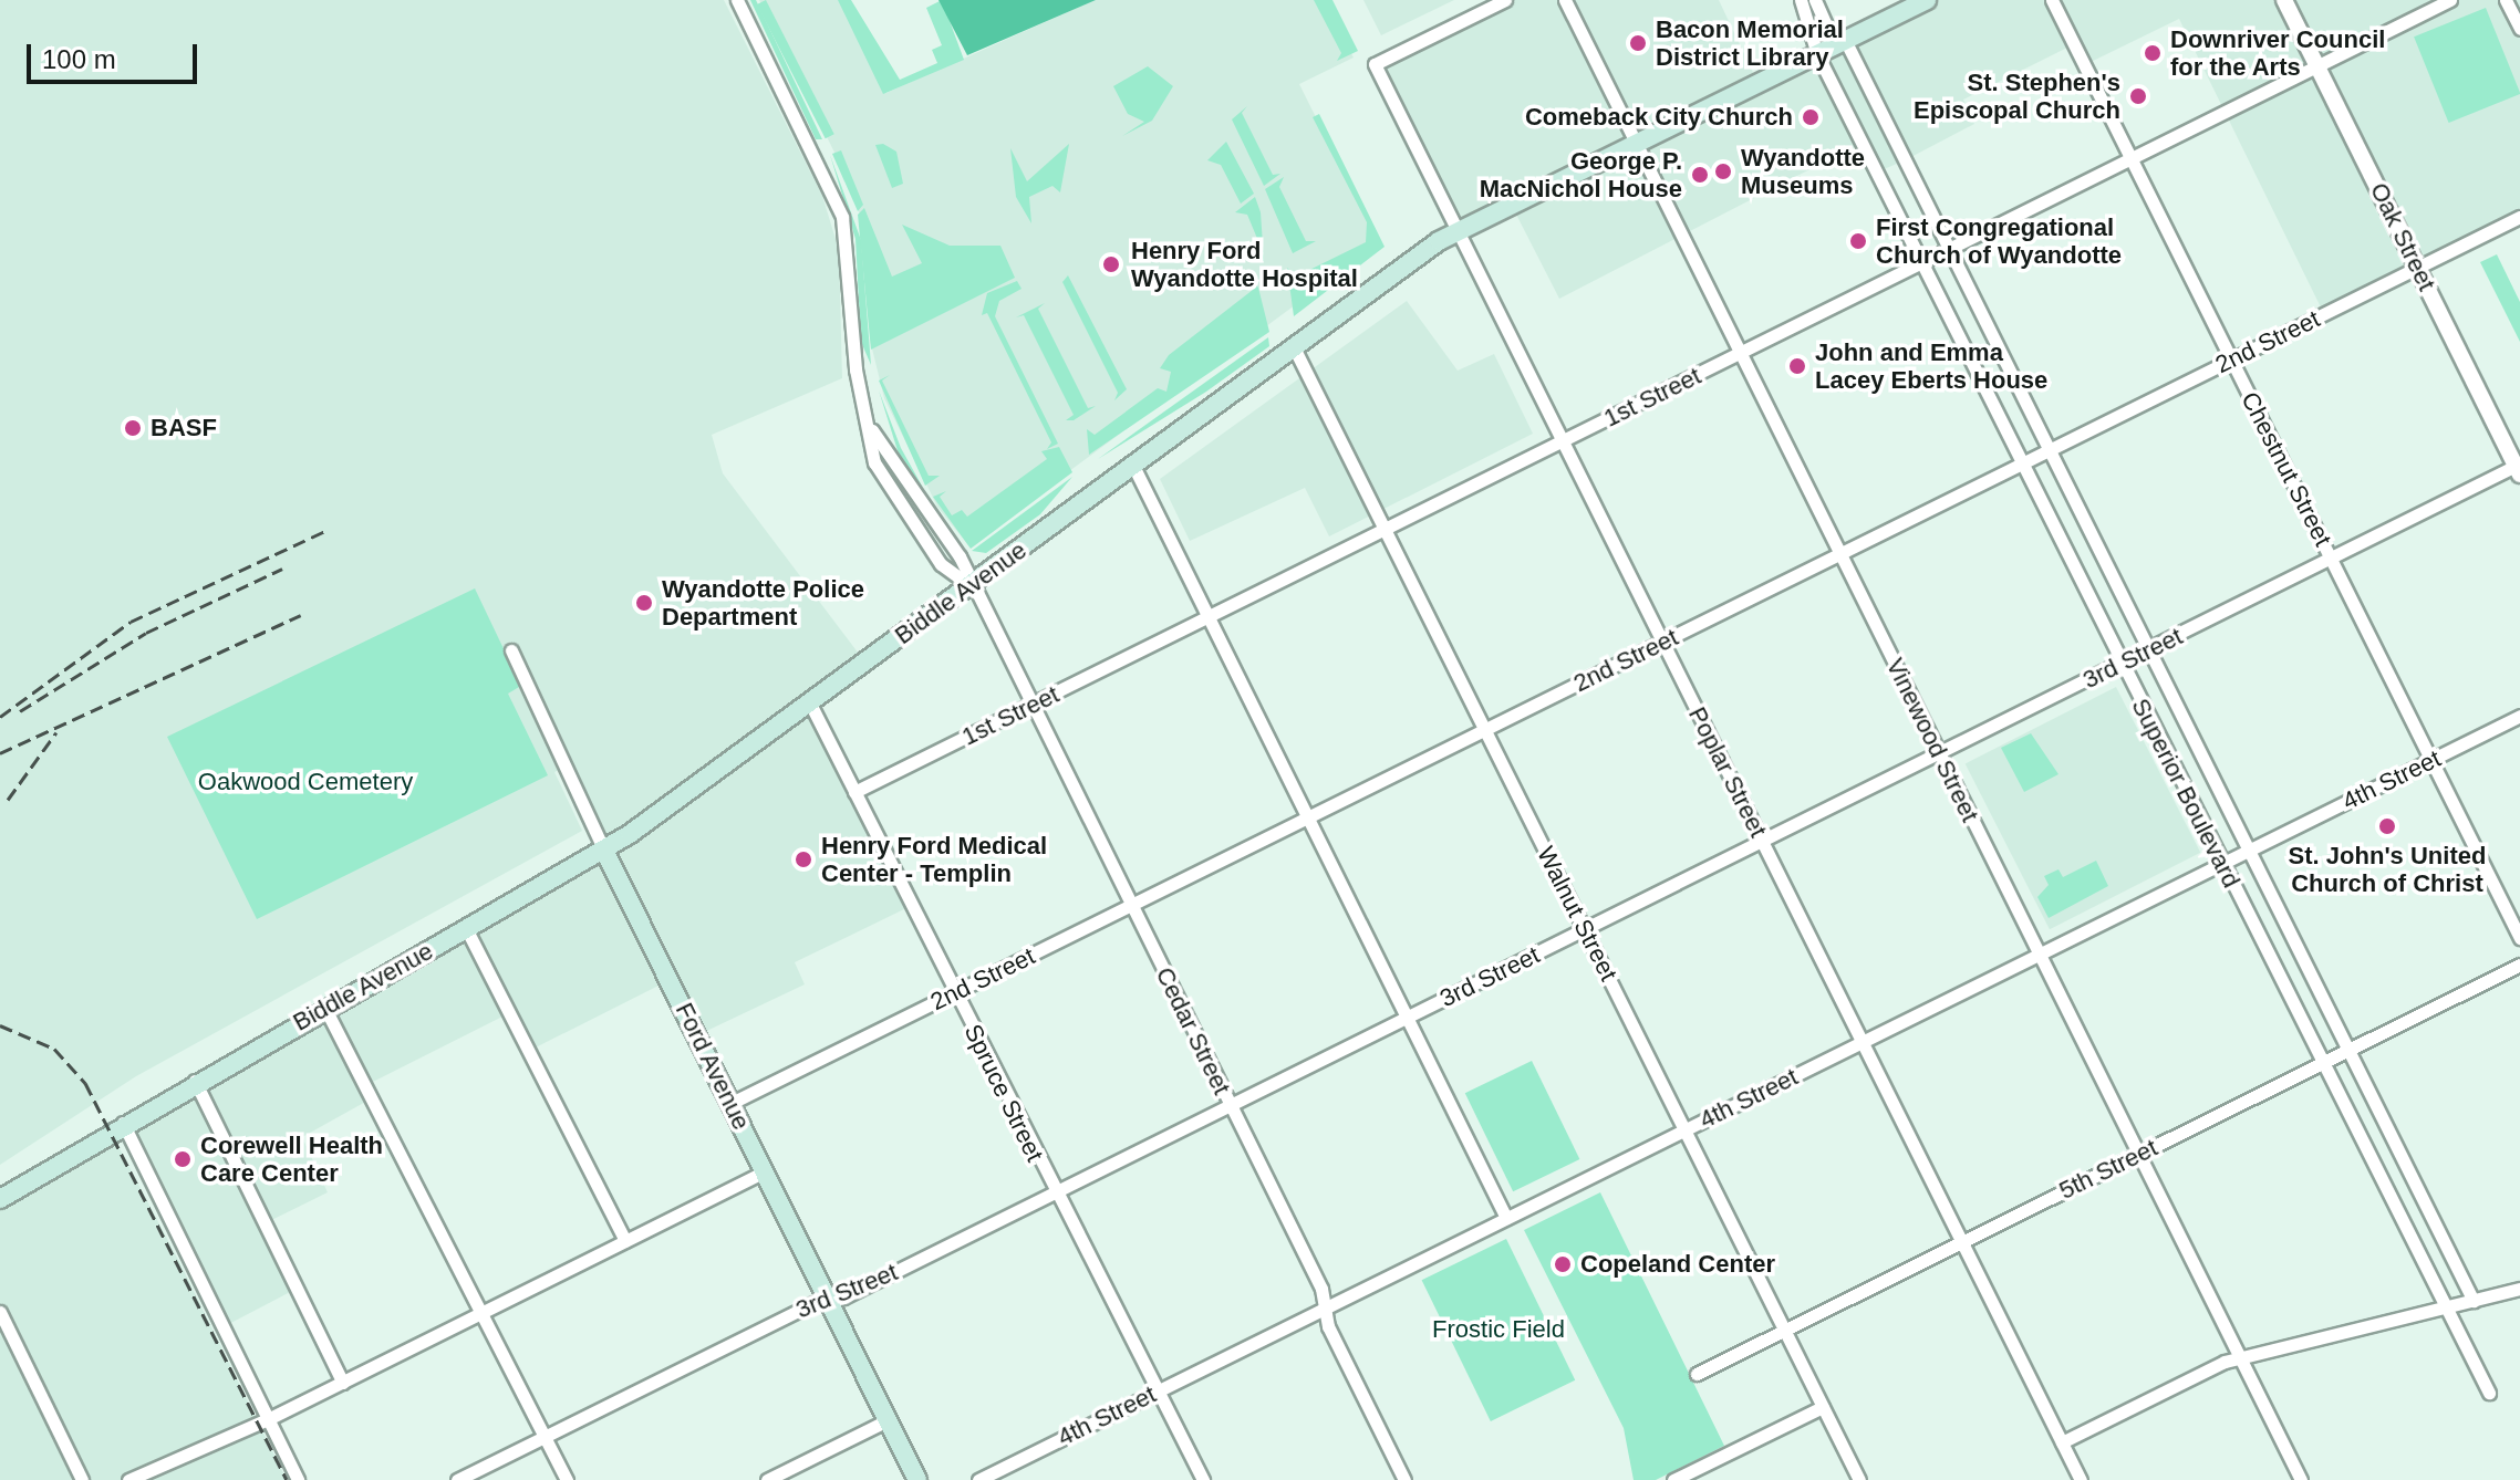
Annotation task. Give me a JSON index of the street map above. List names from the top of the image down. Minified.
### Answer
{"streets":{"main road":["Biddle Avenue","Ford Avenue"],"street":["Oak Street","2nd Street","1st Street","Chestnut Street","3rd Street","Vinewood Street","Poplar Street","4th Street","Superior Boulevard","Walnut Street","Cedar Street","Spruce Street","5th Street"]},"crossings":[["Oak Street","2nd Street"],["Oak Street","1st Street"],["Oak Street","3rd Street"],["2nd Street","Chestnut Street"],["2nd Street","Vinewood Street"],["2nd Street","Poplar Street"],["2nd Street","Superior Boulevard"],["2nd Street","Walnut Street"],["2nd Street","Cedar Street"],["2nd Street","Ford Avenue"],["2nd Street","Spruce Street"],["1st Street","Chestnut Street"],["1st Street","Vinewood Street"],["1st Street","Poplar Street"],["1st Street","Superior Boulevard"],["1st Street","Walnut Street"],["1st Street","Cedar Street"],["1st Street","Spruce Street"],["Chestnut Street","3rd Street"],["Chestnut Street","4th Street"],["Biddle Avenue","Vinewood Street"],["Biddle Avenue","Poplar Street"],["Biddle Avenue","Superior Boulevard"],["Biddle Avenue","Walnut Street"],["Biddle Avenue","Cedar Street"],["Biddle Avenue","Ford Avenue"],["Biddle Avenue","Spruce Street"],["3rd Street","Vinewood Street"],["3rd Street","Poplar Street"],["3rd Street","Superior Boulevard"],["3rd Street","Walnut Street"],["3rd Street","Cedar Street"],["3rd Street","Ford Avenue"],["3rd Street","Spruce Street"],["Vinewood Street","4th Street"],["Vinewood Street","5th Street"],["Poplar Street","4th Street"],["Poplar Street","5th Street"],["4th Street","Superior Boulevard"],["4th Street","Walnut Street"],["4th Street","Cedar Street"],["4th Street","Spruce Street"],["Superior Boulevard","5th Street"],["Walnut Street","5th Street"]],"parks":["Oakwood Cemetery","Frostic Field"],"places":["Bacon Memorial District Library","Downriver Council for the Arts","St. Stephen's Episcopal Church","Comeback City Church","Wyandotte Museums","George P. MacNichol House","First Congregational Church of Wyandotte","Henry Ford Wyandotte Hospital","John and Emma Lacey Eberts House","BASF","Wyandotte Police Department","St. John's United Church of Christ","Henry Ford Medical Center - Templin","Corewell Health Care Center","Copeland Center"],"scale_bar":"100 m"}
